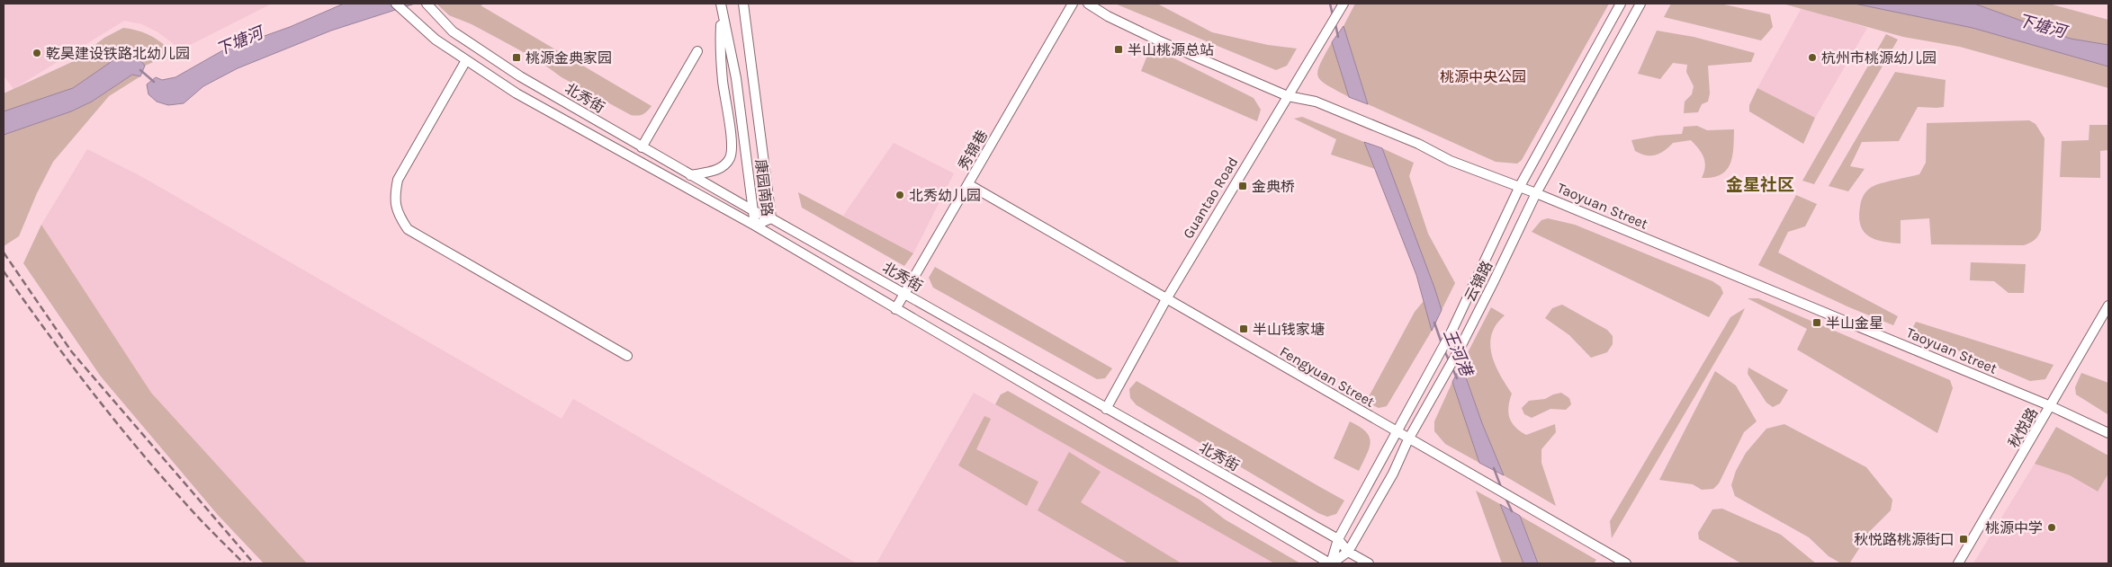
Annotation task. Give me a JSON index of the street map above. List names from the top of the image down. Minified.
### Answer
{"streets":{"main road":["北秀街","秀锦巷","康园南路","Guantao Road","Taoyuan Street","云锦路","Fengyuan Street","秋悦路"]},"crossings":[["北秀街","秀锦巷"],["北秀街","康园南路"],["北秀街","Guantao Road"],["北秀街","云锦路"],["秀锦巷","Fengyuan Street"],["Guantao Road","Taoyuan Street"],["Guantao Road","Fengyuan Street"],["Taoyuan Street","云锦路"],["Taoyuan Street","秋悦路"],["云锦路","Fengyuan Street"]],"districts":["金星社区"],"water":["下塘河","王河港"],"parks":["桃源中央公园"],"places":{"transit":["半山桃源总站","桃源金典家园","金典桥","半山金星","半山钱家塘","秋悦路桃源街口"],"other":["乾昊建设铁路北幼儿园","杭州市桃源幼儿园","北秀幼儿园","桃源中学"]}}
